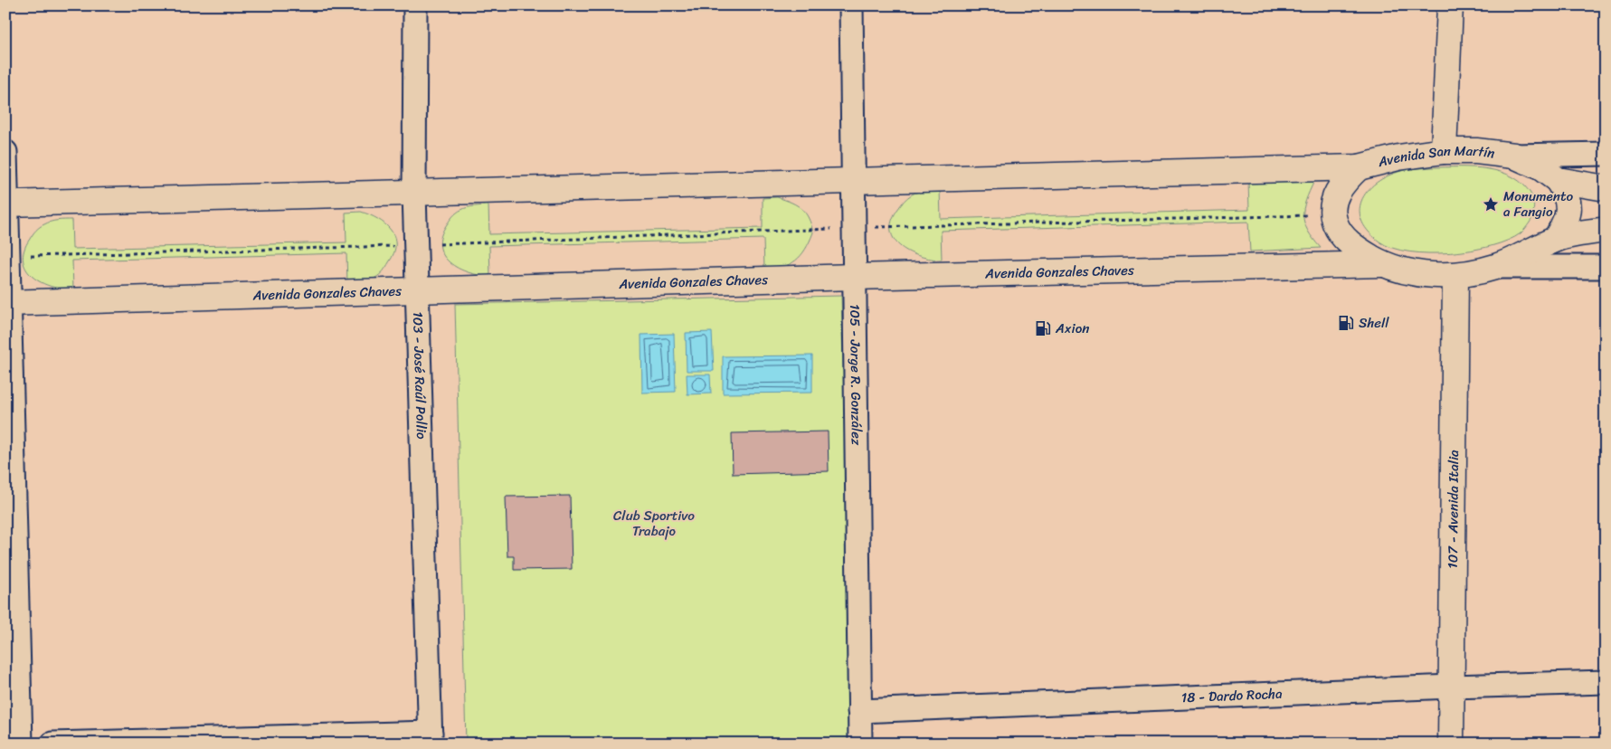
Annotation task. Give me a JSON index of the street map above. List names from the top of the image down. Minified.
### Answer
{"streets":{"main road":["Avenida San Martín","Avenida Gonzales Chaves","107 - Avenida Italia"],"street":["103 - José Raúl Pollio","105 - Jorge R. González","18 - Dardo Rocha"]},"crossings":[["Avenida Gonzales Chaves","103 - José Raúl Pollio"],["Avenida Gonzales Chaves","105 - Jorge R. González"],["105 - Jorge R. González","18 - Dardo Rocha"],["107 - Avenida Italia","18 - Dardo Rocha"]],"parks":["Club Sportivo Trabajo"],"places":{"place":["Monumento a Fangio"],"fuel station":["Shell","Axion"]}}
